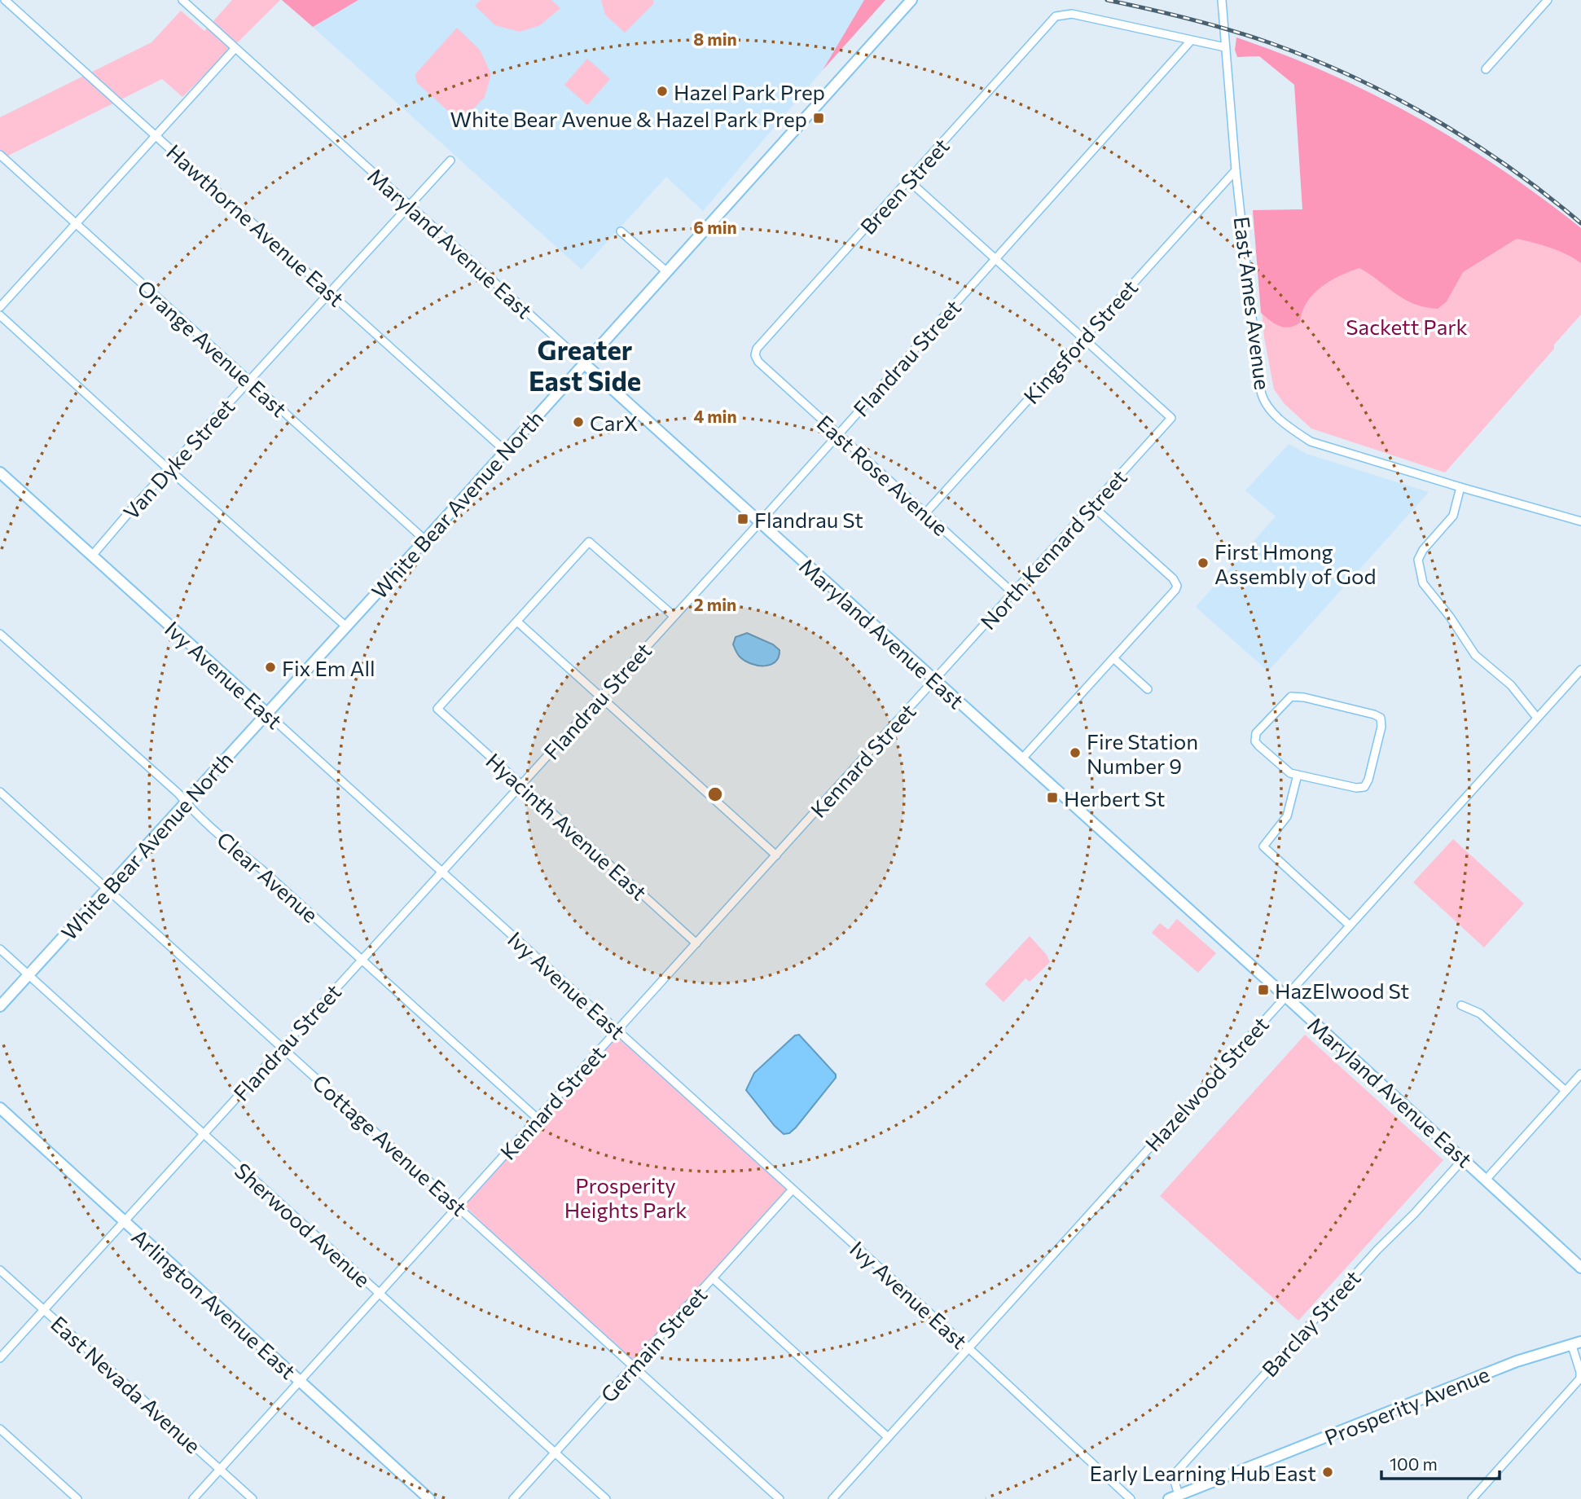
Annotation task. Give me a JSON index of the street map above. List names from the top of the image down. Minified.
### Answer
{"streets":{"main road":["Maryland Avenue East","White Bear Avenue North","Ivy Avenue East","Arlington Avenue East","Prosperity Avenue"],"street":["Breen Street","Hawthorne Avenue East","East Ames Avenue","Kingsford Street","Orange Avenue East","Flandrau Street","Van Dyke Street","East Rose Avenue","North Kennard Street","Kennard Street","Hyacinth Avenue East","Clear Avenue","Hazelwood Street","Cottage Avenue East","Sherwood Avenue","Barclay Street","Germain Street","East Nevada Avenue"]},"crossings":[["Breen Street","Flandrau Street"],["Breen Street","East Rose Avenue"],["Hawthorne Avenue East","Van Dyke Street"],["Hawthorne Avenue East","White Bear Avenue North"],["Maryland Avenue East","Flandrau Street"],["Maryland Avenue East","Van Dyke Street"],["Maryland Avenue East","White Bear Avenue North"],["Maryland Avenue East","North Kennard Street"],["Maryland Avenue East","Kennard Street"],["Maryland Avenue East","Hazelwood Street"],["Maryland Avenue East","Barclay Street"],["East Ames Avenue","Kingsford Street"],["Kingsford Street","East Rose Avenue"],["Kingsford Street","North Kennard Street"],["Orange Avenue East","Van Dyke Street"],["Orange Avenue East","White Bear Avenue North"],["Flandrau Street","East Rose Avenue"],["Flandrau Street","Ivy Avenue East"],["Flandrau Street","Hyacinth Avenue East"],["Flandrau Street","Clear Avenue"],["Flandrau Street","Cottage Avenue East"],["Flandrau Street","Sherwood Avenue"],["Flandrau Street","Arlington Avenue East"],["Flandrau Street","East Nevada Avenue"],["Van Dyke Street","Ivy Avenue East"],["East Rose Avenue","North Kennard Street"],["White Bear Avenue North","Ivy Avenue East"],["White Bear Avenue North","Clear Avenue"],["White Bear Avenue North","Cottage Avenue East"],["White Bear Avenue North","Sherwood Avenue"],["North Kennard Street","Kennard Street"],["Ivy Avenue East","Kennard Street"],["Ivy Avenue East","Hazelwood Street"],["Ivy Avenue East","Germain Street"],["Kennard Street","Hyacinth Avenue East"],["Kennard Street","Clear Avenue"],["Kennard Street","Cottage Avenue East"],["Kennard Street","Sherwood Avenue"],["Kennard Street","Arlington Avenue East"],["Kennard Street","East Nevada Avenue"],["Cottage Avenue East","Germain Street"],["Sherwood Avenue","Germain Street"],["Barclay Street","Prosperity Avenue"]],"districts":["Greater East Side"],"parks":["Sackett Park","Prosperity Heights Park"],"places":{"other":["Hazel Park Prep","CarX","First Hmong Assembly of God","Fix Em All","Fire Station Number 9","Early Learning Hub East"],"transit":["White Bear Avenue & Hazel Park Prep","Flandrau St","Herbert St","HazElwood St"]},"scale_bar":"100 m","rings":["8 min","6 min","4 min","2 min"]}
